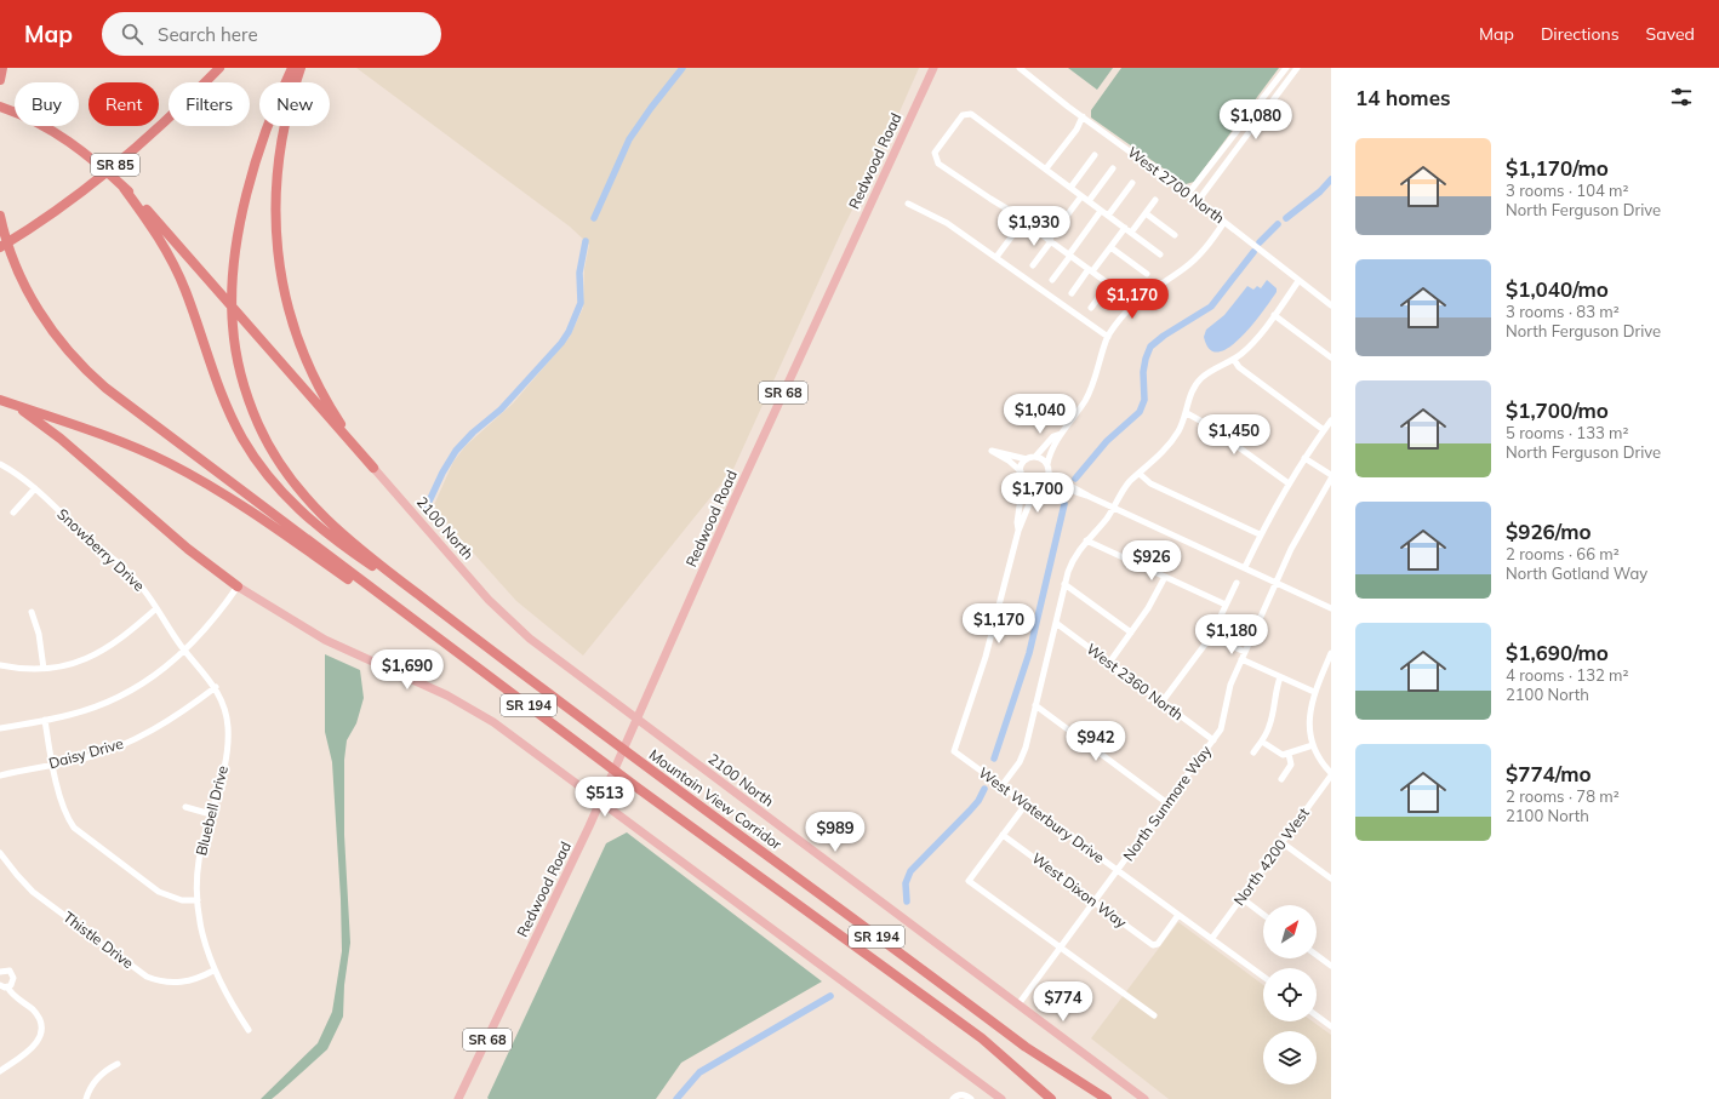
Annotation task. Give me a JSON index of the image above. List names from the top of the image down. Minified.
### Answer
{"streets":{"highway":["SR 85","SR 194","Mountain View Corridor"],"main road":["Redwood Road","SR 68","2100 North"],"street":["West 2700 North","Snowberry Drive","West 2360 North","Daisy Drive","North Sunmore Way","Bluebell Drive","West Waterbury Drive","North 4200 West","West Dixon Way","Thistle Drive"]},"crossings":[["Redwood Road","2100 North"],["2100 North","North Sunmore Way"],["Snowberry Drive","Bluebell Drive"],["West 2360 North","North Sunmore Way"],["Daisy Drive","Bluebell Drive"],["North Sunmore Way","West Waterbury Drive"],["North Sunmore Way","West Dixon Way"],["Bluebell Drive","Thistle Drive"],["West Waterbury Drive","North 4200 West"],["West Waterbury Drive","West Dixon Way"]],"north":"top right","page":{"header":"Map","search":"Search here","nav":["Map","Directions","Saved"],"heading":"14 homes","chip":["Buy","Rent","Filters","New"],"price":["$1,080","$1,930","$1,170","$1,040","$1,450","$1,700","$926","$1,170","$1,180","$1,690","$942","$513","$989","$774"],"list":[{"name":"$1,170/mo","note":"3 rooms · 104 m² · North Ferguson Drive"},{"name":"$1,040/mo","note":"3 rooms · 83 m² · North Ferguson Drive"},{"name":"$1,700/mo","note":"5 rooms · 133 m² · North Ferguson Drive"},{"name":"$926/mo","note":"2 rooms · 66 m² · North Gotland Way"},{"name":"$1,690/mo","note":"4 rooms · 132 m² · 2100 North"},{"name":"$774/mo","note":"2 rooms · 78 m² · 2100 North"}]}}
